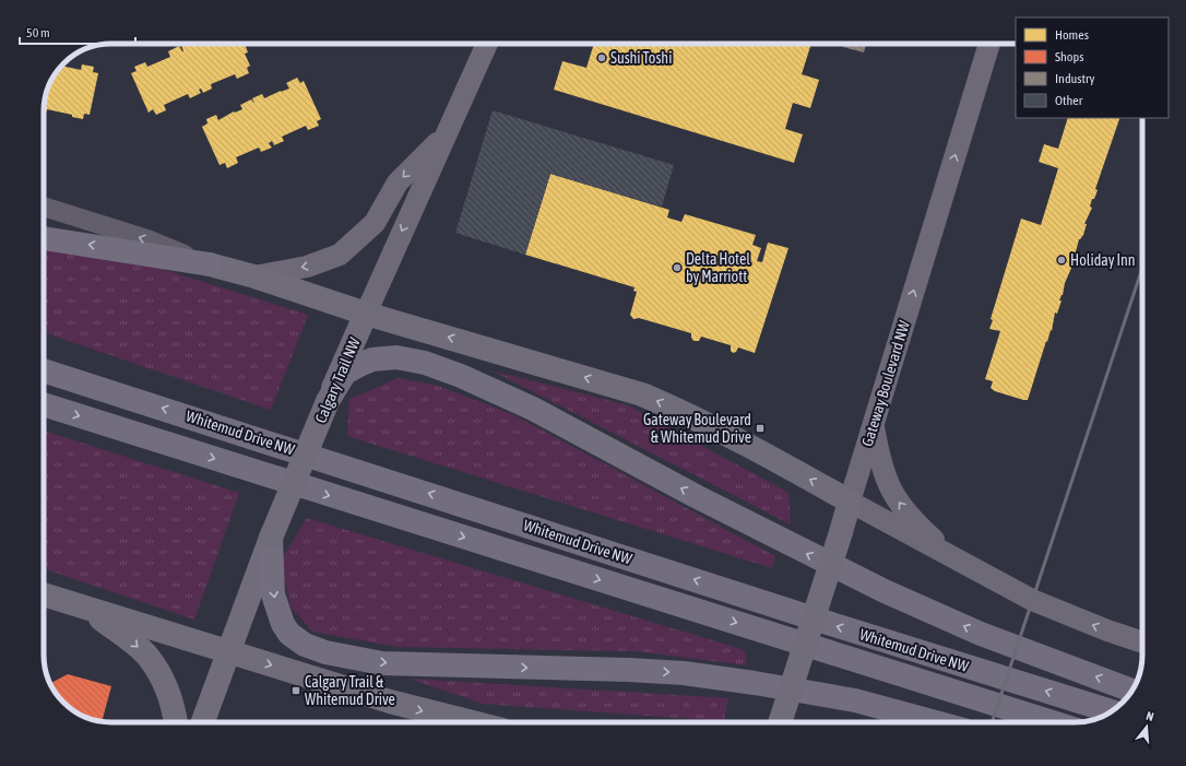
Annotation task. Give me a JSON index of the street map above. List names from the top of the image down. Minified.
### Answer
{"streets":{"highway":["Calgary Trail NW","Gateway Boulevard NW","Whitemud Drive NW"]},"one_way":["Gateway Boulevard NW"],"places":{"other":["Sushi Toshi","Holiday Inn","Delta Hotel by Marriott"],"transit":["Gateway Boulevard & Whitemud Drive","Calgary Trail & Whitemud Drive"]},"legend":["Homes","Shops","Industry","Other"],"scale_bar":"50 m","north":"top"}
